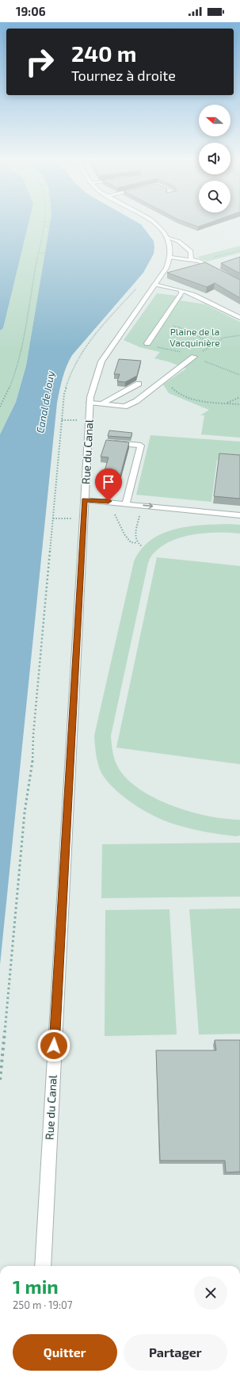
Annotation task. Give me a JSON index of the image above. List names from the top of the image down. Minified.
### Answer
{"streets":{"street":["Rue du Canal"]},"water":["Canal de Jouy"],"parks":["Plaine de la Vacquinière"],"north":"left","page":{"status":"19:06","turn":["240 m","Tournez à droite"],"heading":["1 min","250 m · 19:07"],"buttons":["Quitter","Partager"]}}
